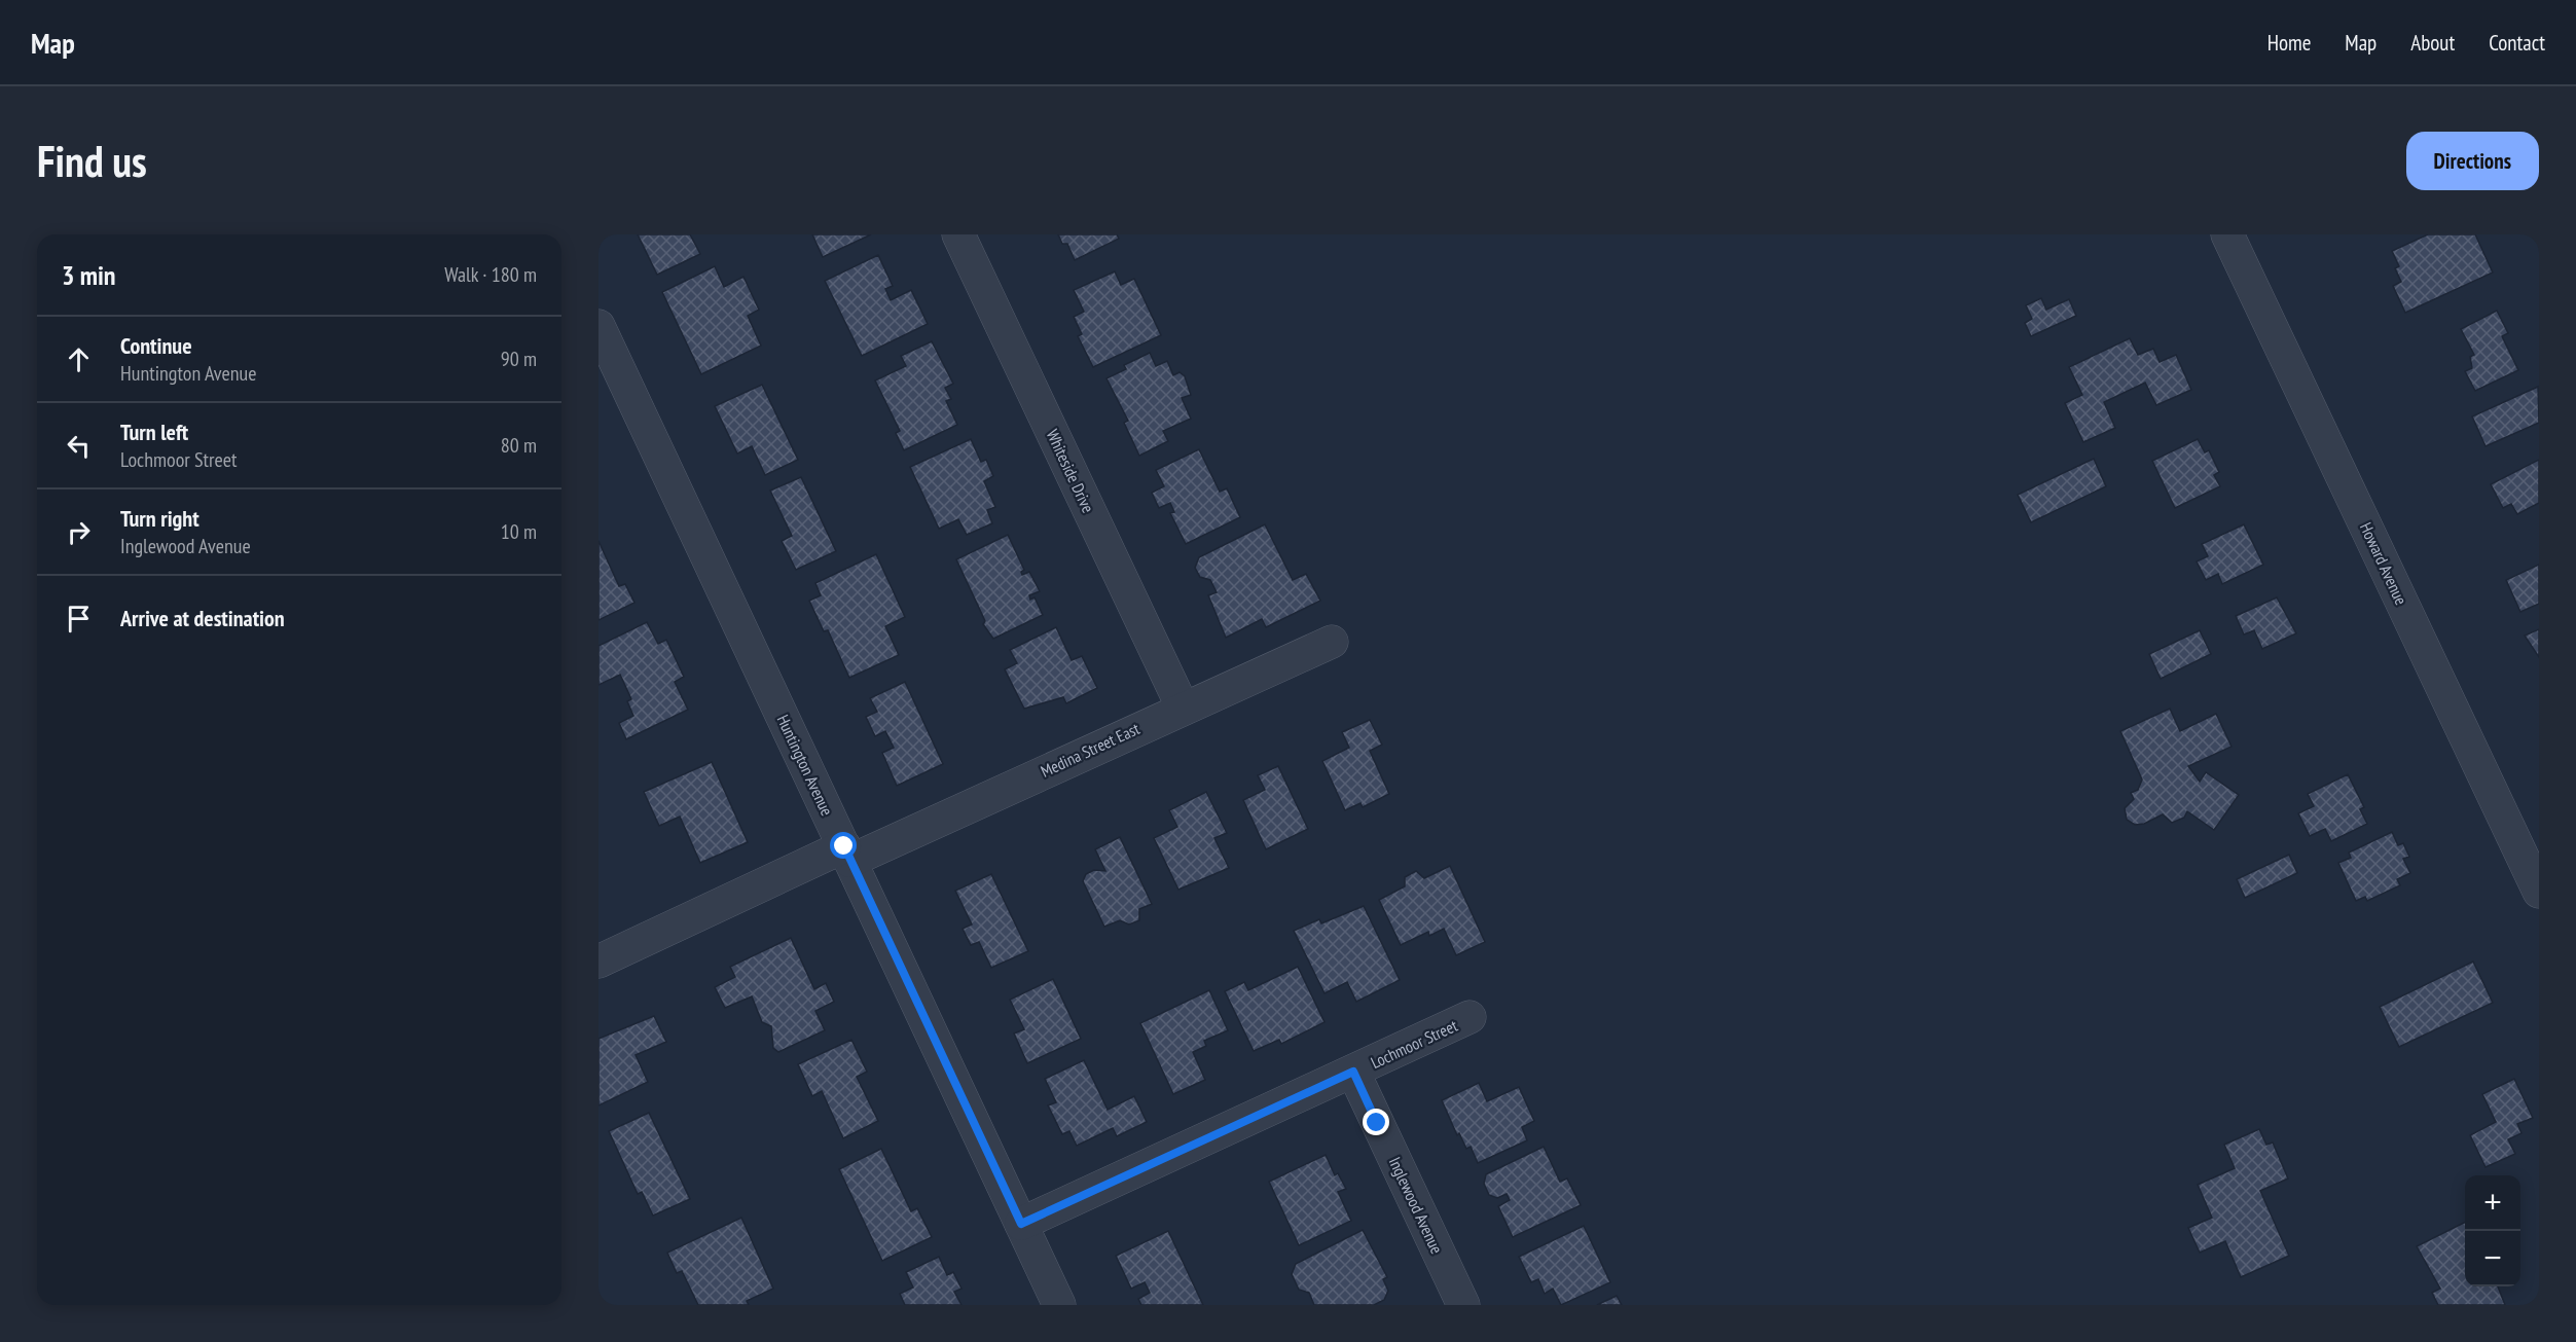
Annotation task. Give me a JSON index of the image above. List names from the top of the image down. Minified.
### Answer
{"streets":{"street":["Whiteside Drive","Howard Avenue","Medina Street East","Huntington Avenue","Lochmoor Street","Inglewood Avenue"]},"crossings":[["Whiteside Drive","Medina Street East"],["Medina Street East","Huntington Avenue"],["Huntington Avenue","Lochmoor Street"],["Lochmoor Street","Inglewood Avenue"]],"page":{"header":"Map","nav":["Home","Map","About","Contact"],"buttons":"Directions","title":"Find us","heading":["3 min","Walk · 180 m"],"list":[["Continue","Huntington Avenue","90 m"],["Turn left","Lochmoor Street","80 m"],["Turn right","Inglewood Avenue","10 m"],"Arrive at destination"],"map_buttons":["+","−"]}}
